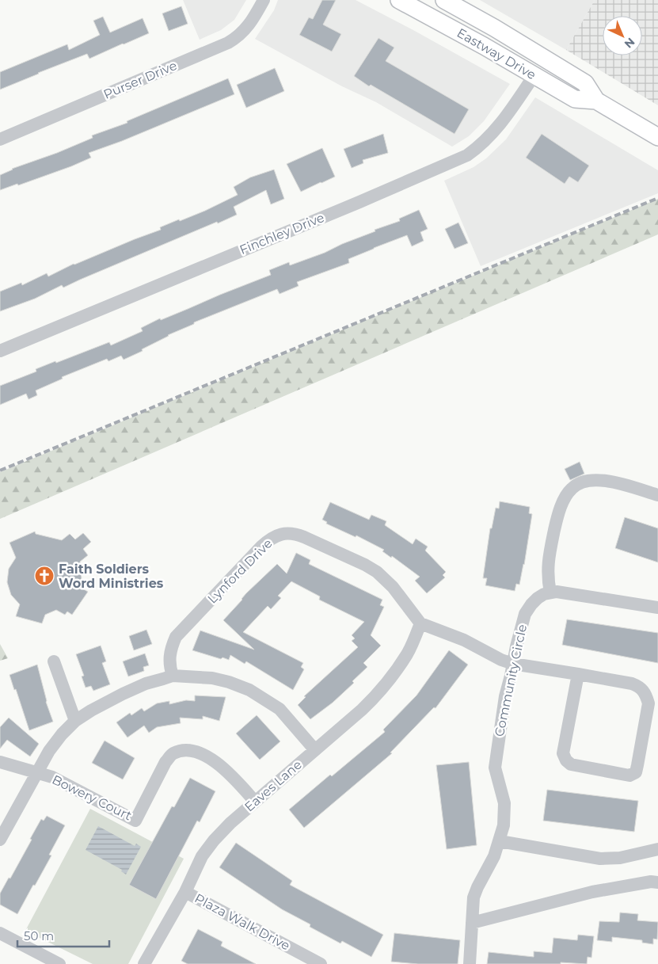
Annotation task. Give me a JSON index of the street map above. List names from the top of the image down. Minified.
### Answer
{"streets":{"main road":["Eastway Drive"],"street":["Purser Drive","Finchley Drive","Lynford Drive","Community Circle","Eaves Lane","Bowery Court","Plaza Walk Drive"]},"crossings":[["Eastway Drive","Finchley Drive"],["Lynford Drive","Eaves Lane"],["Eaves Lane","Bowery Court"],["Eaves Lane","Plaza Walk Drive"]],"places":{"church":["Faith Soldiers Word Ministries"]},"scale_bar":"50 m","north":"bottom right"}
